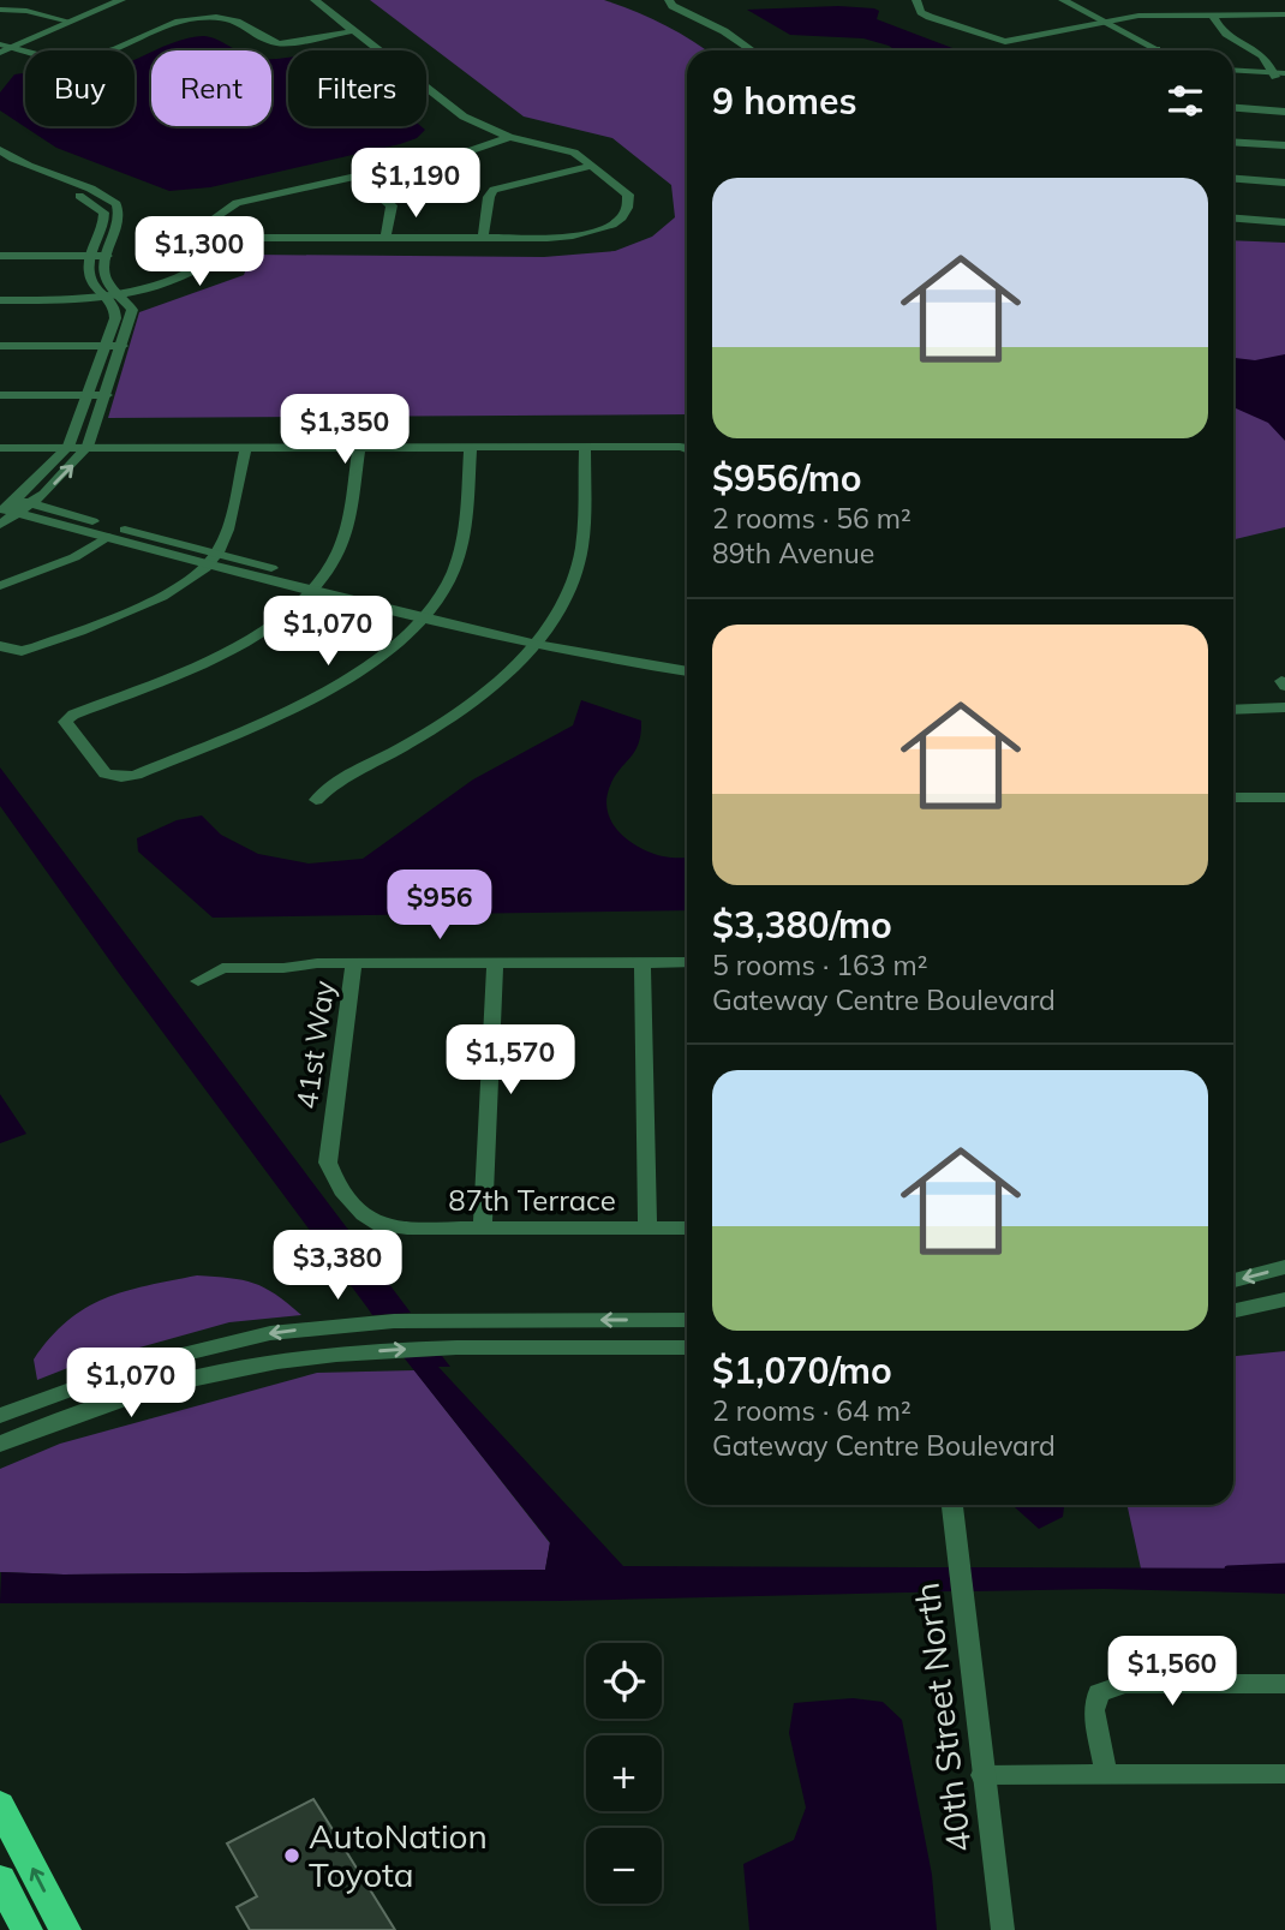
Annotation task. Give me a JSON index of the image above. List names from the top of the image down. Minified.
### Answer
{"streets":{"street":["41st Way","87th Terrace","40th Street North"]},"crossings":[["41st Way","87th Terrace"]],"places":["AutoNation Toyota"],"page":{"chip":["Buy","Rent","Filters"],"heading":"9 homes","price":["$1,190","$1,300","$1,350","$1,070","$956","$1,570","$3,380","$1,070","$1,560"],"list":[{"name":"$956/mo","note":"2 rooms · 56 m² · 89th Avenue"},{"name":"$3,380/mo","note":"5 rooms · 163 m² · Gateway Centre Boulevard"},{"name":"$1,070/mo","note":"2 rooms · 64 m² · Gateway Centre Boulevard"}],"map_buttons":["+","−"]}}
